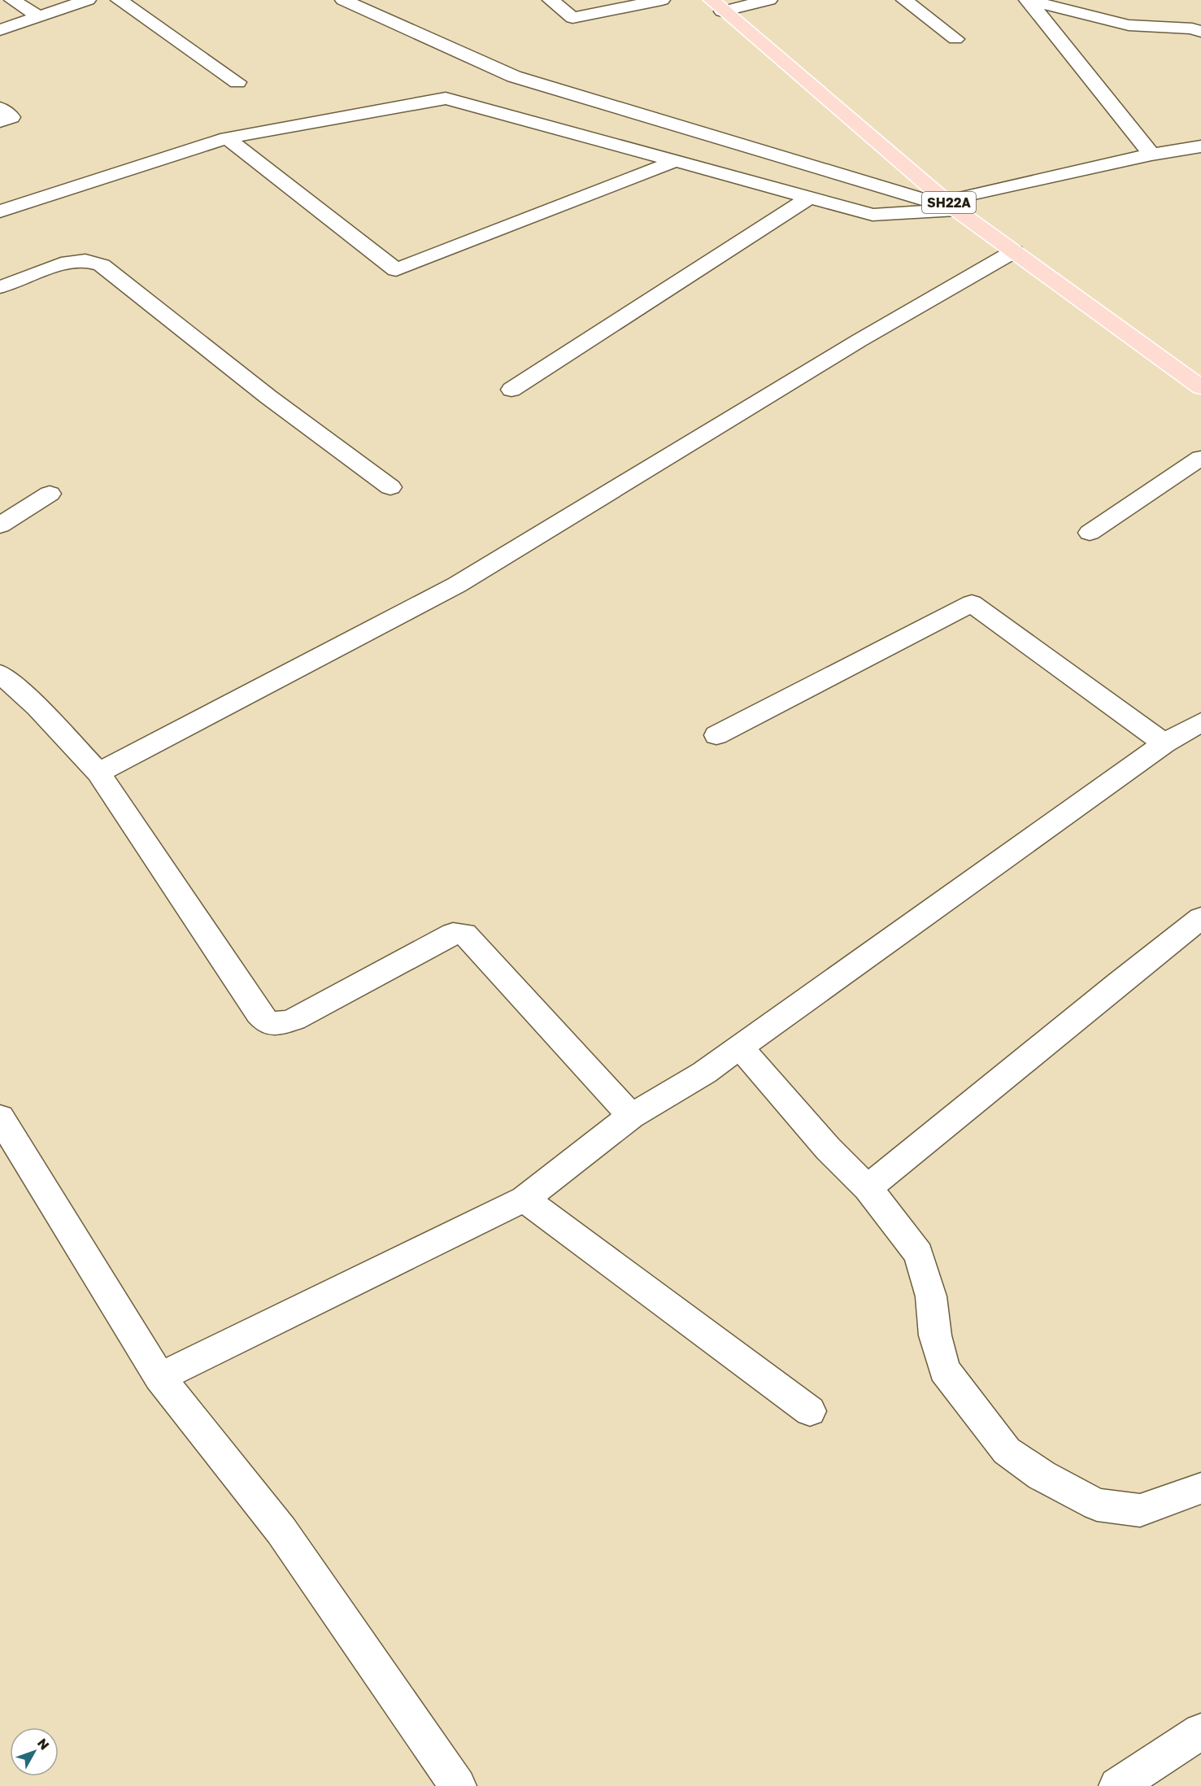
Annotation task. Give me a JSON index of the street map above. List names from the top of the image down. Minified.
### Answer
{"streets":{"main road":["SH22A"]},"north":"top right"}
